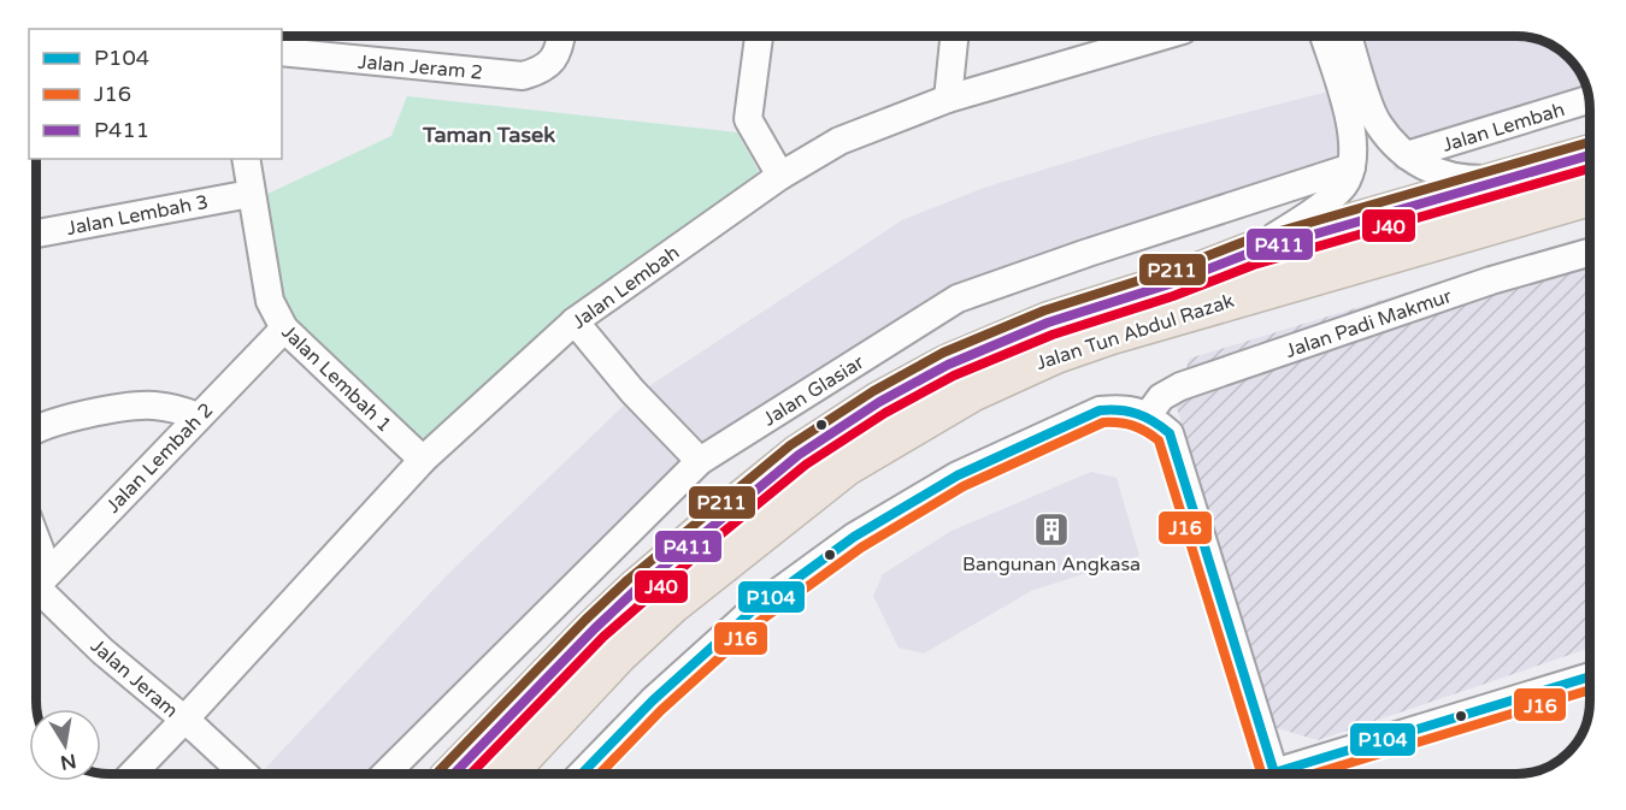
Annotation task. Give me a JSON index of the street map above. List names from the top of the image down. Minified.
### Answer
{"streets":{"highway":["Jalan Tun Abdul Razak"],"street":["Jalan Jeram 2","Jalan Lembah","Jalan Lembah 3","Jalan Padi Makmur","Jalan Lembah 1","Jalan Glasiar","Jalan Lembah 2","Jalan Jeram"]},"crossings":[["Jalan Lembah","Jalan Lembah 1"],["Jalan Lembah","Jalan Jeram"],["Jalan Lembah 3","Jalan Lembah 1"],["Jalan Lembah 1","Jalan Lembah 2"],["Jalan Lembah 2","Jalan Jeram"]],"districts":["Taman Tasek"],"places":{"building":["Bangunan Angkasa"]},"lines":["transit line P211","transit line P411","transit line J40","transit line P104","transit line J16"],"legend":["P104","J16","P411"],"north":"bottom"}
